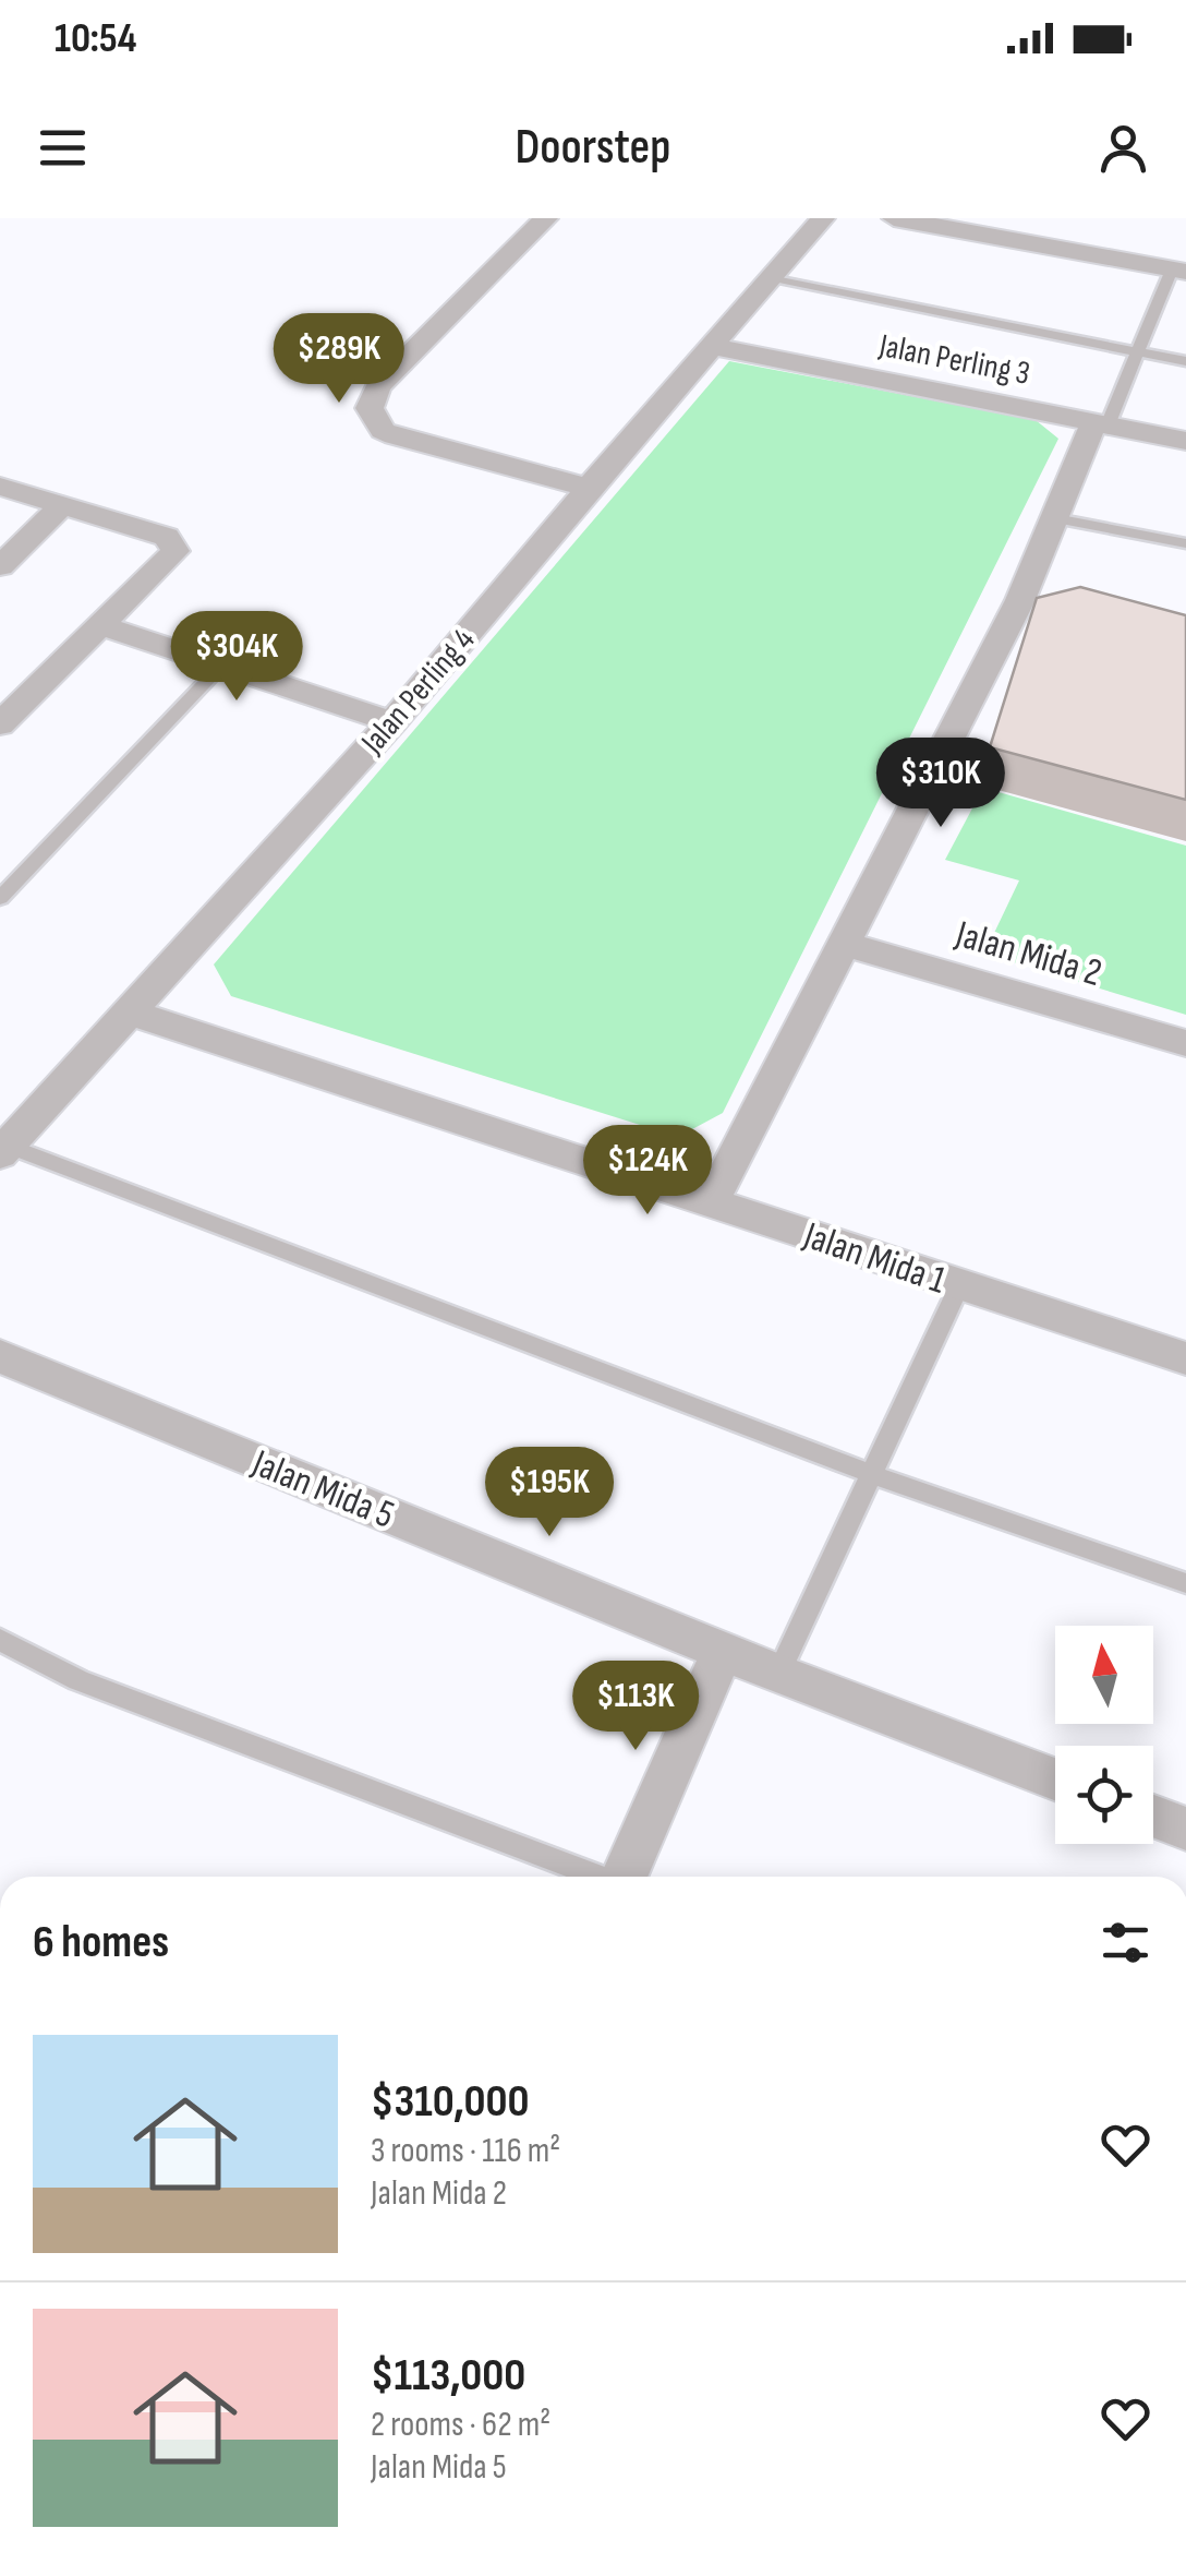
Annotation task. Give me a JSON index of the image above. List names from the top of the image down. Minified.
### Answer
{"streets":{"street":["Jalan Perling 3","Jalan Perling 4","Jalan Mida 2","Jalan Mida 1","Jalan Mida 5"]},"crossings":[["Jalan Perling 3","Jalan Perling 4"],["Jalan Perling 4","Jalan Mida 1"]],"north":"top","page":{"status":"10:54","header":"Doorstep","price":["$289K","$304K","$310K","$124K","$195K","$113K"],"heading":"6 homes","list":[{"name":"$310,000","note":"3 rooms · 116 m² · Jalan Mida 2"},{"name":"$113,000","note":"2 rooms · 62 m² · Jalan Mida 5"}]}}
